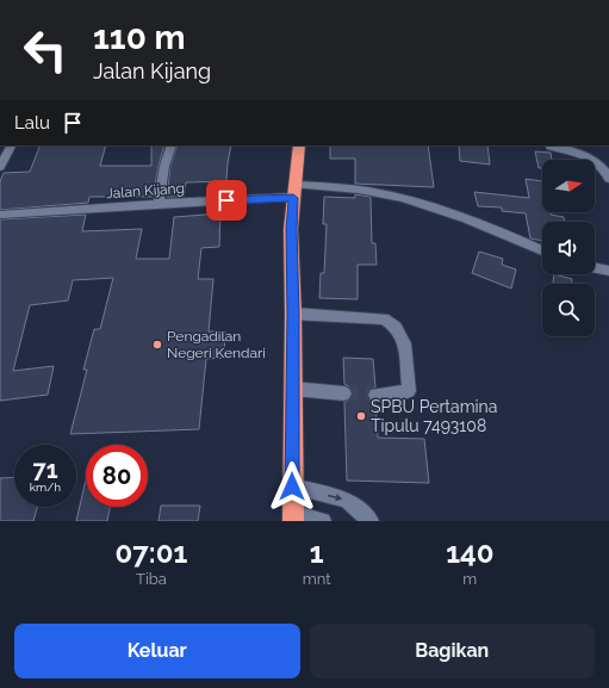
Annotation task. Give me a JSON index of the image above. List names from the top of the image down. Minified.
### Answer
{"streets":{"street":["Jalan Kijang"]},"places":["Pengadilan Negeri Kendari","SPBU Pertamina Tipulu 7493108"],"north":"right","page":{"turn":["110 m","Jalan Kijang"],"then":"Lalu","speed":"71 km/h","limit":"80","eta":["07:01","Tiba","1","mnt","140","m"],"buttons":["Keluar","Bagikan"]}}
